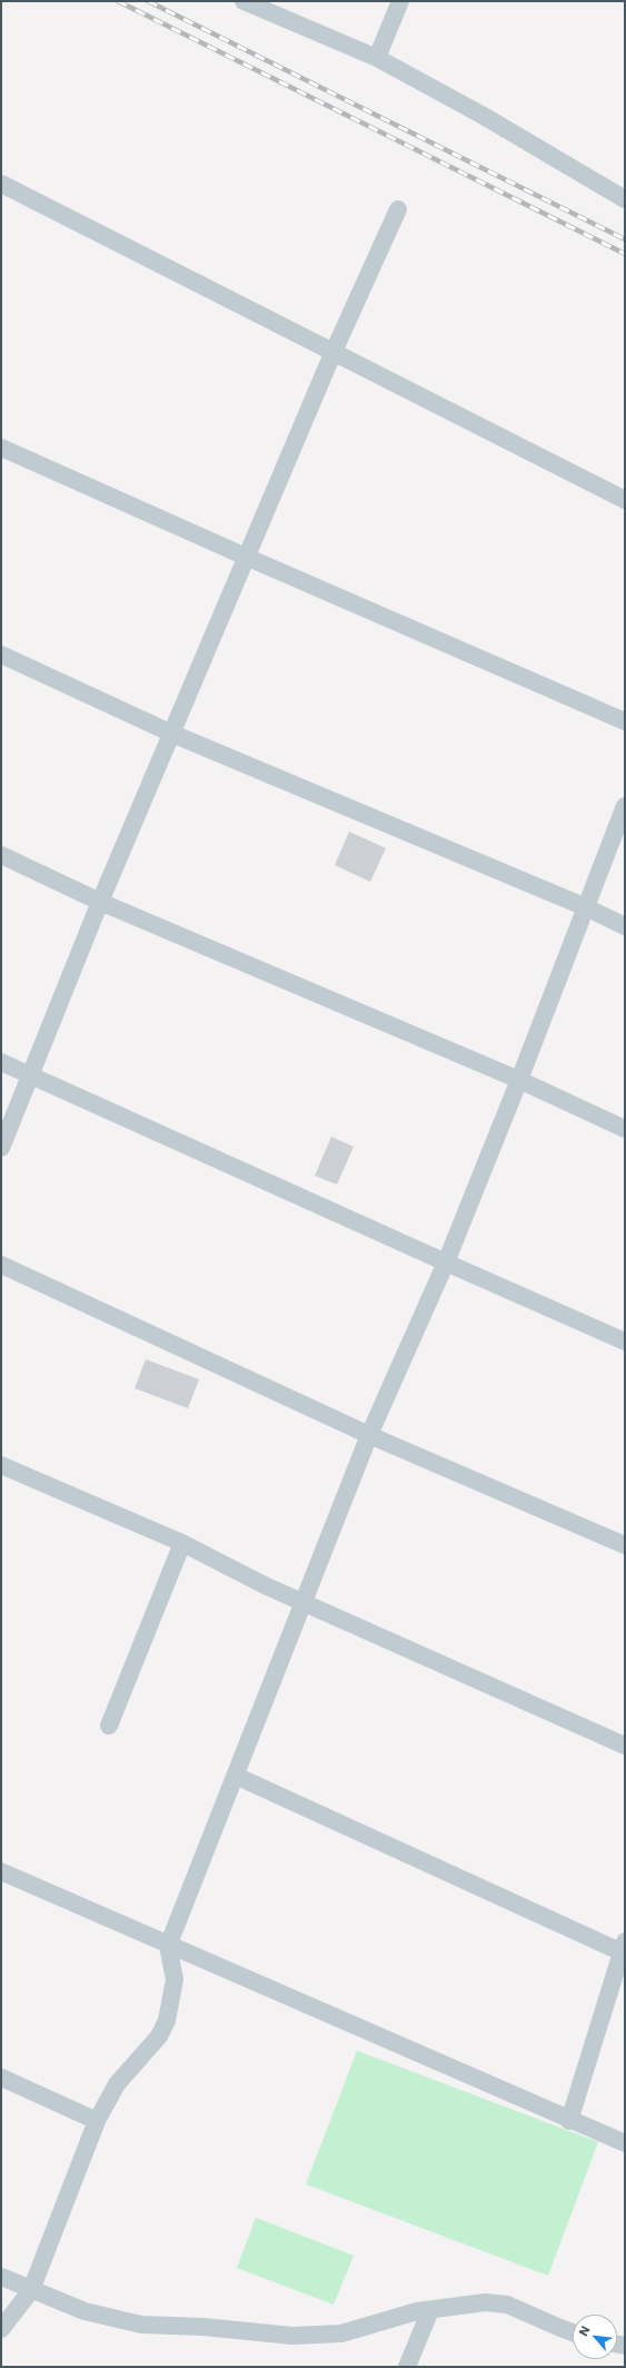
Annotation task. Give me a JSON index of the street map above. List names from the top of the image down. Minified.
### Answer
{"north":"top left"}
